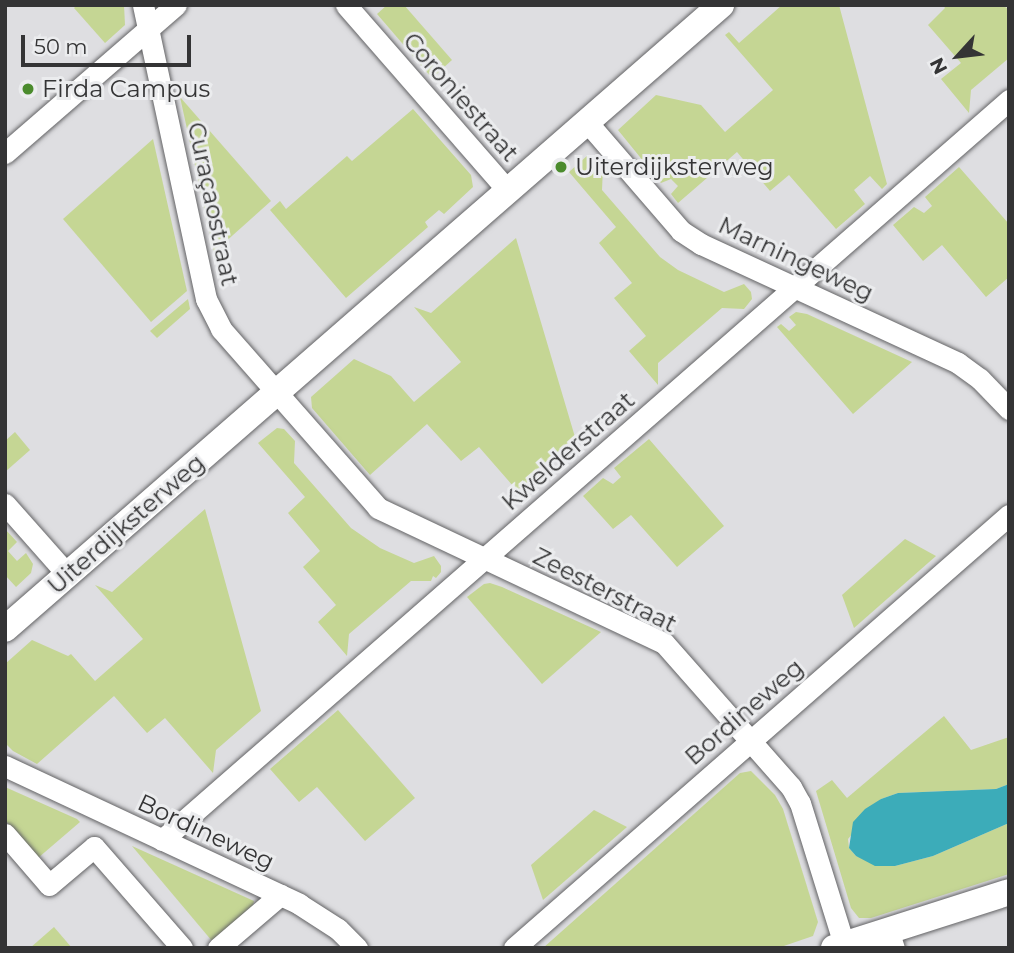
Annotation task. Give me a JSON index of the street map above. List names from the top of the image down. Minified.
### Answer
{"streets":{"street":["Coroniestraat","Curaçaostraat","Marningeweg","Kwelderstraat","Uiterdijksterweg","Zeesterstraat","Bordineweg"]},"crossings":[["Coroniestraat","Uiterdijksterweg"],["Curaçaostraat","Uiterdijksterweg"],["Curaçaostraat","Zeesterstraat"],["Marningeweg","Kwelderstraat"],["Marningeweg","Uiterdijksterweg"],["Kwelderstraat","Zeesterstraat"],["Kwelderstraat","Bordineweg"],["Uiterdijksterweg","Zeesterstraat"],["Zeesterstraat","Bordineweg"]],"places":["Firda Campus","Uiterdijksterweg"],"scale_bar":"50 m","north":"bottom left"}
